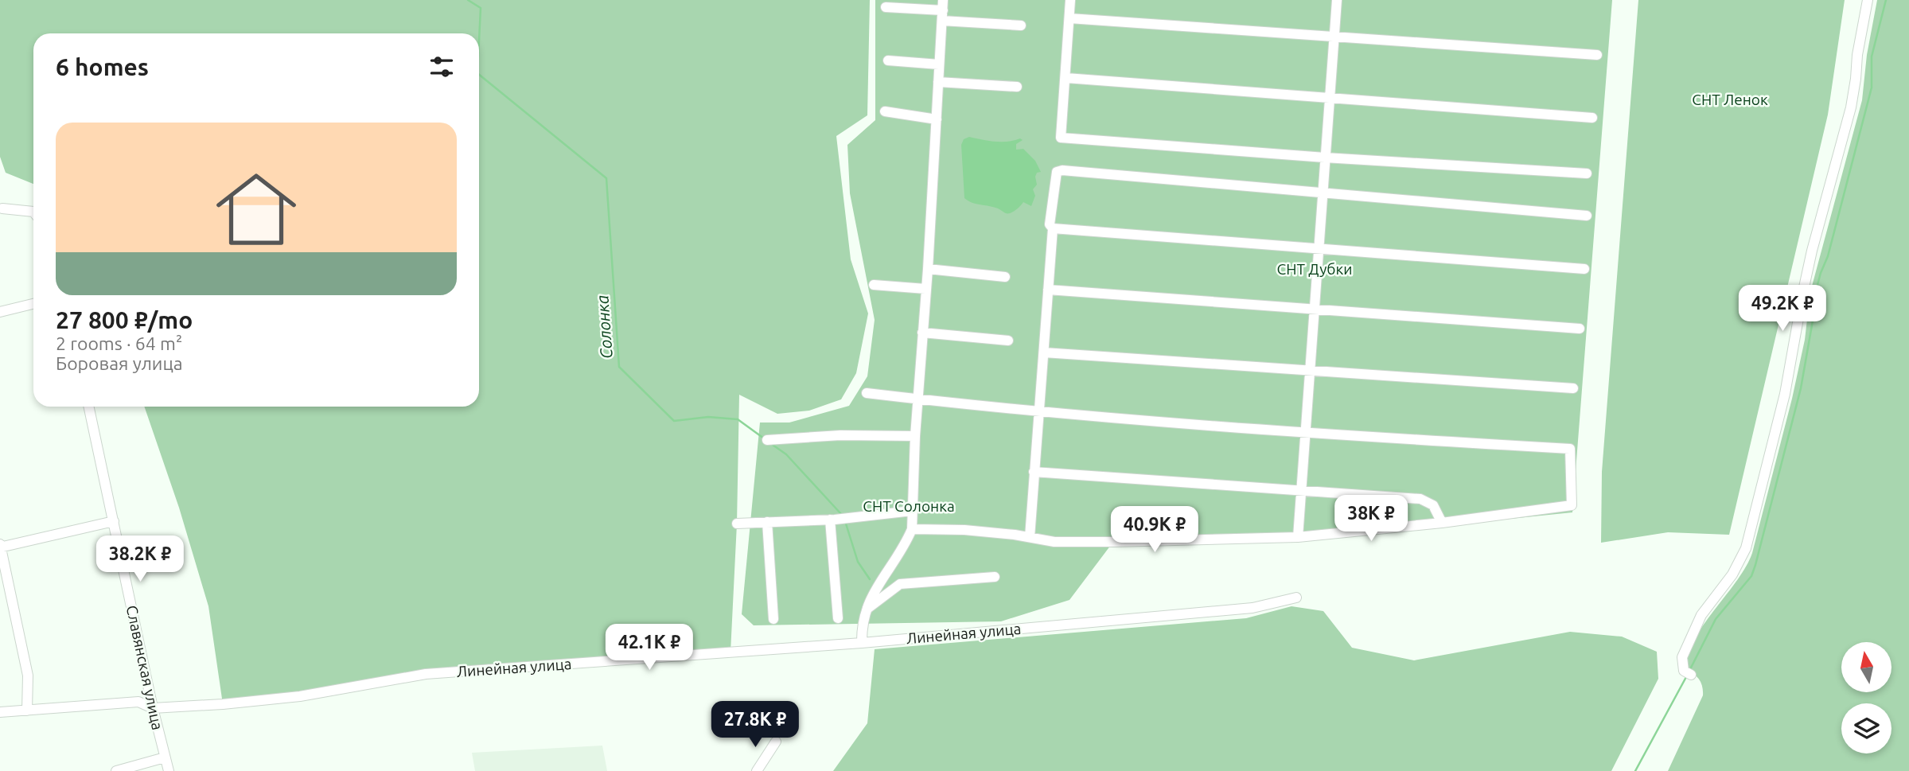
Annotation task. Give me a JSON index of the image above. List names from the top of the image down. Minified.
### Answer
{"streets":{"street":["Линейная улица","Славянская улица"]},"crossings":[["Линейная улица","Славянская улица"]],"water":["Солонка"],"parks":["СНТ Ленок","СНТ Дубки","СНТ Солонка"],"north":"top","page":{"heading":"6 homes","list":[{"name":"27 800 ₽/mo","note":"2 rooms · 64 m² · Боровая улица"}],"price":["49.2K ₽","38K ₽","40.9K ₽","38.2K ₽","42.1K ₽","27.8K ₽"]}}
